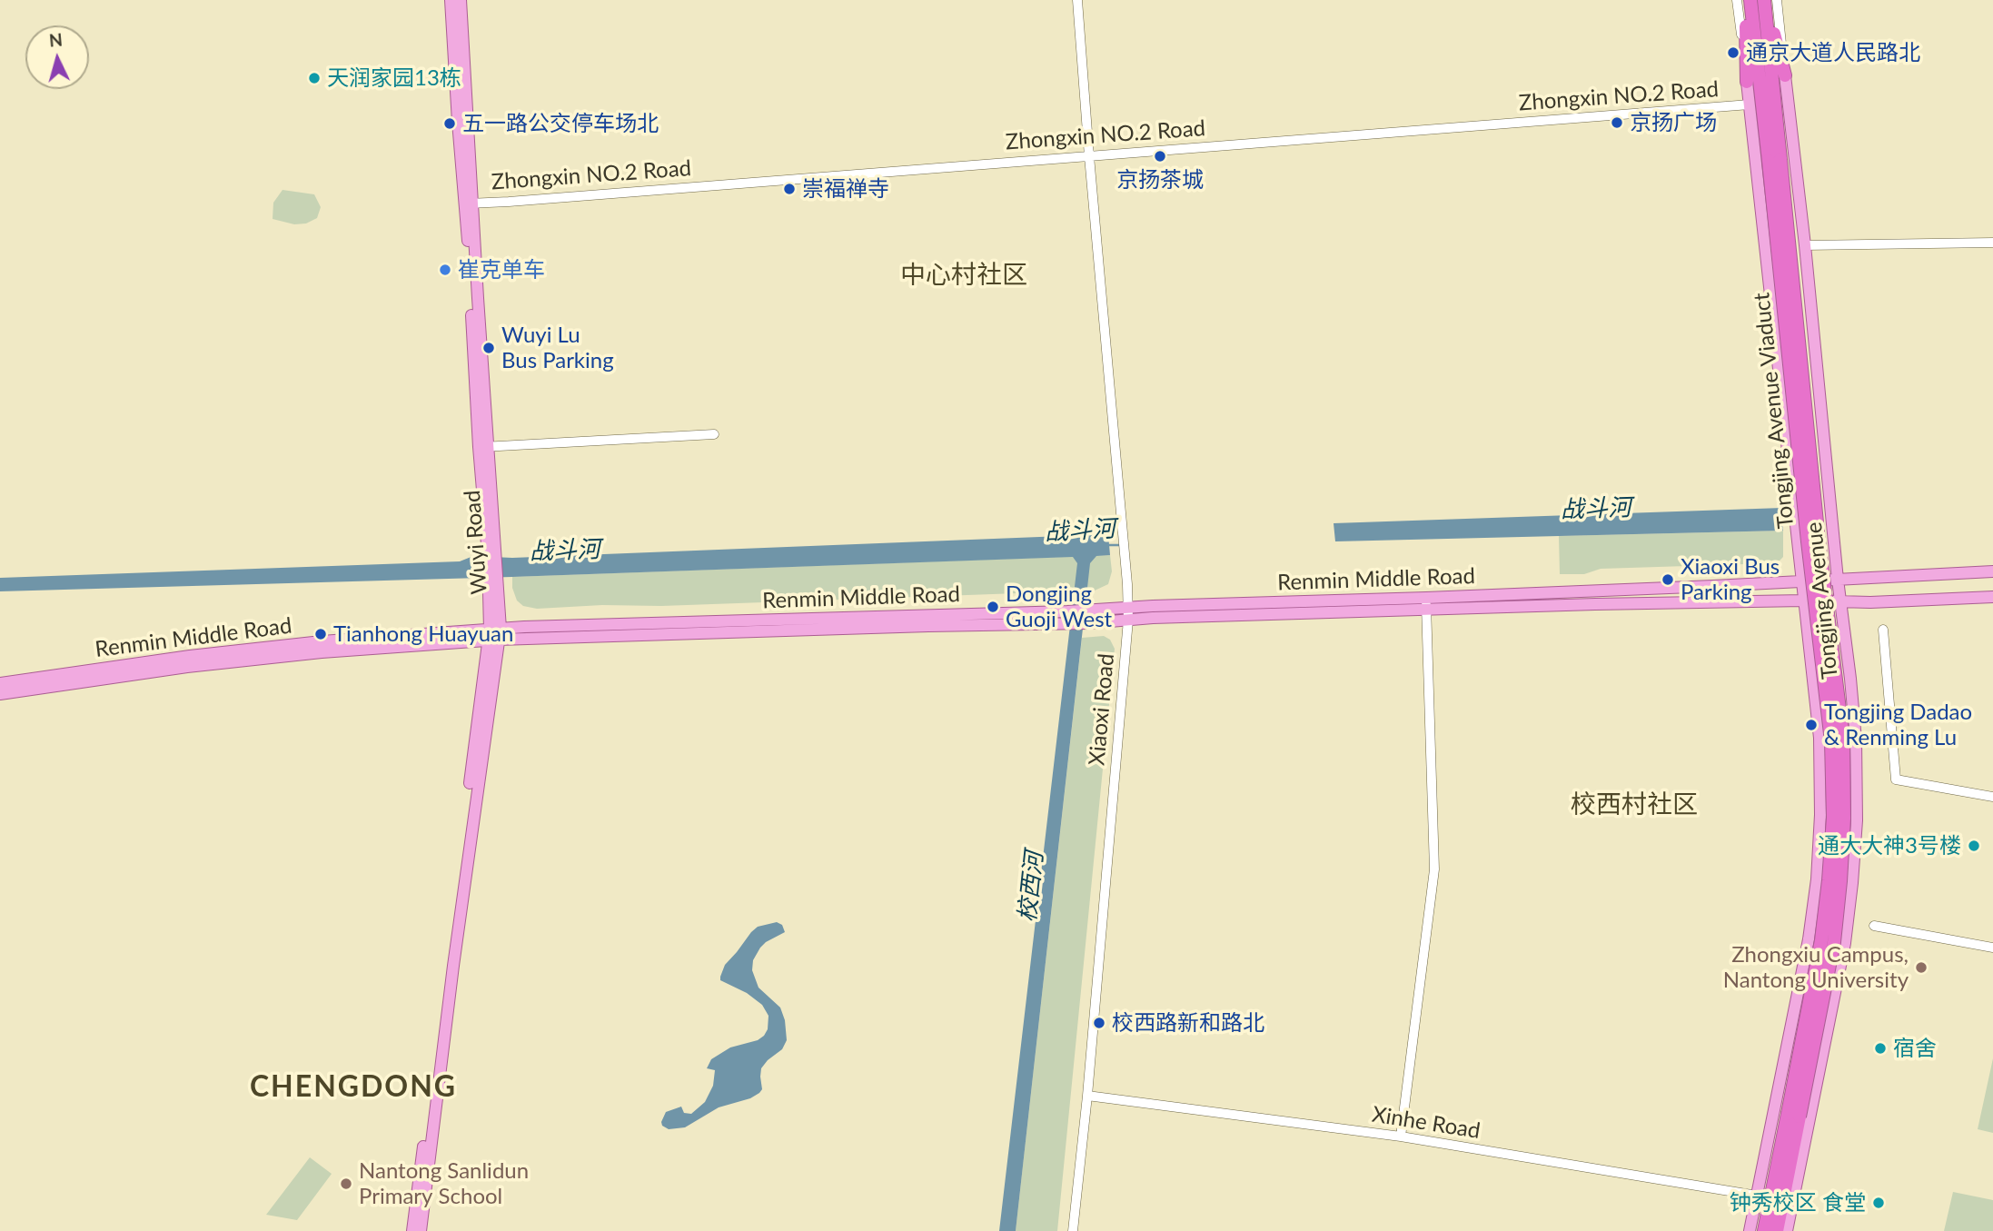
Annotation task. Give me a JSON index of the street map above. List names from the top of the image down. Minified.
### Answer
{"streets":{"highway":["Tongjing Avenue Viaduct"],"main road":["Wuyi Road","Renmin Middle Road","Tongjing Avenue"],"street":["Zhongxin NO.2 Road","Xiaoxi Road","Xinhe Road"]},"crossings":[["Zhongxin NO.2 Road","Wuyi Road"],["Zhongxin NO.2 Road","Tongjing Avenue"],["Zhongxin NO.2 Road","Xiaoxi Road"],["Wuyi Road","Renmin Middle Road"],["Renmin Middle Road","Tongjing Avenue"],["Renmin Middle Road","Xiaoxi Road"],["Tongjing Avenue","Xinhe Road"],["Xiaoxi Road","Xinhe Road"]],"districts":["中心村社区","校西村社区","CHENGDONG"],"water":["战斗河","校西河"],"places":["通京大道人民路北","天润家园13栋","京扬广场","五一路公交停车场北","京扬茶城","崇福禅寺","崔克单车","Wuyi Lu Bus Parking","Xiaoxi Bus Parking","Dongjing Guoji West","Tianhong Huayuan","Tongjing Dadao & Renming Lu","通大大神3号楼","Zhongxiu Campus, Nantong University","校西路新和路北","宿舍","Nantong Sanlidun Primary School","钟秀校区 食堂"],"north":"top"}
